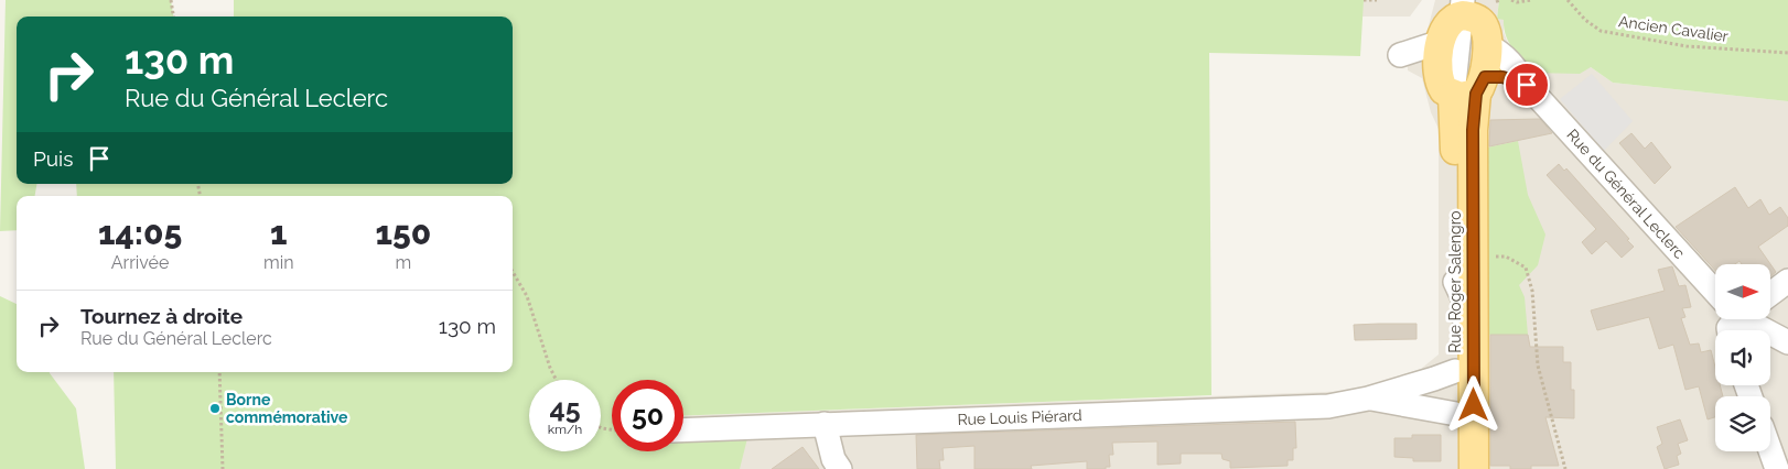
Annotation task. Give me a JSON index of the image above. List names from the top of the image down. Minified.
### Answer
{"streets":{"main road":["Rue Roger Salengro"],"street":["Rue du Général Leclerc","Rue Louis Piérard"],"path":["Ancien Cavalier"]},"crossings":[["Rue Roger Salengro","Rue Louis Piérard"]],"places":["Borne commémorative"],"north":"right","page":{"turn":["130 m","Rue du Général Leclerc"],"then":"Puis","eta":["14:05","Arrivée","1","min","150","m"],"list":[{"name":"Tournez à droite","note":"Rue du Général Leclerc","value":"130 m"}],"speed":"45 km/h","limit":"50"}}
